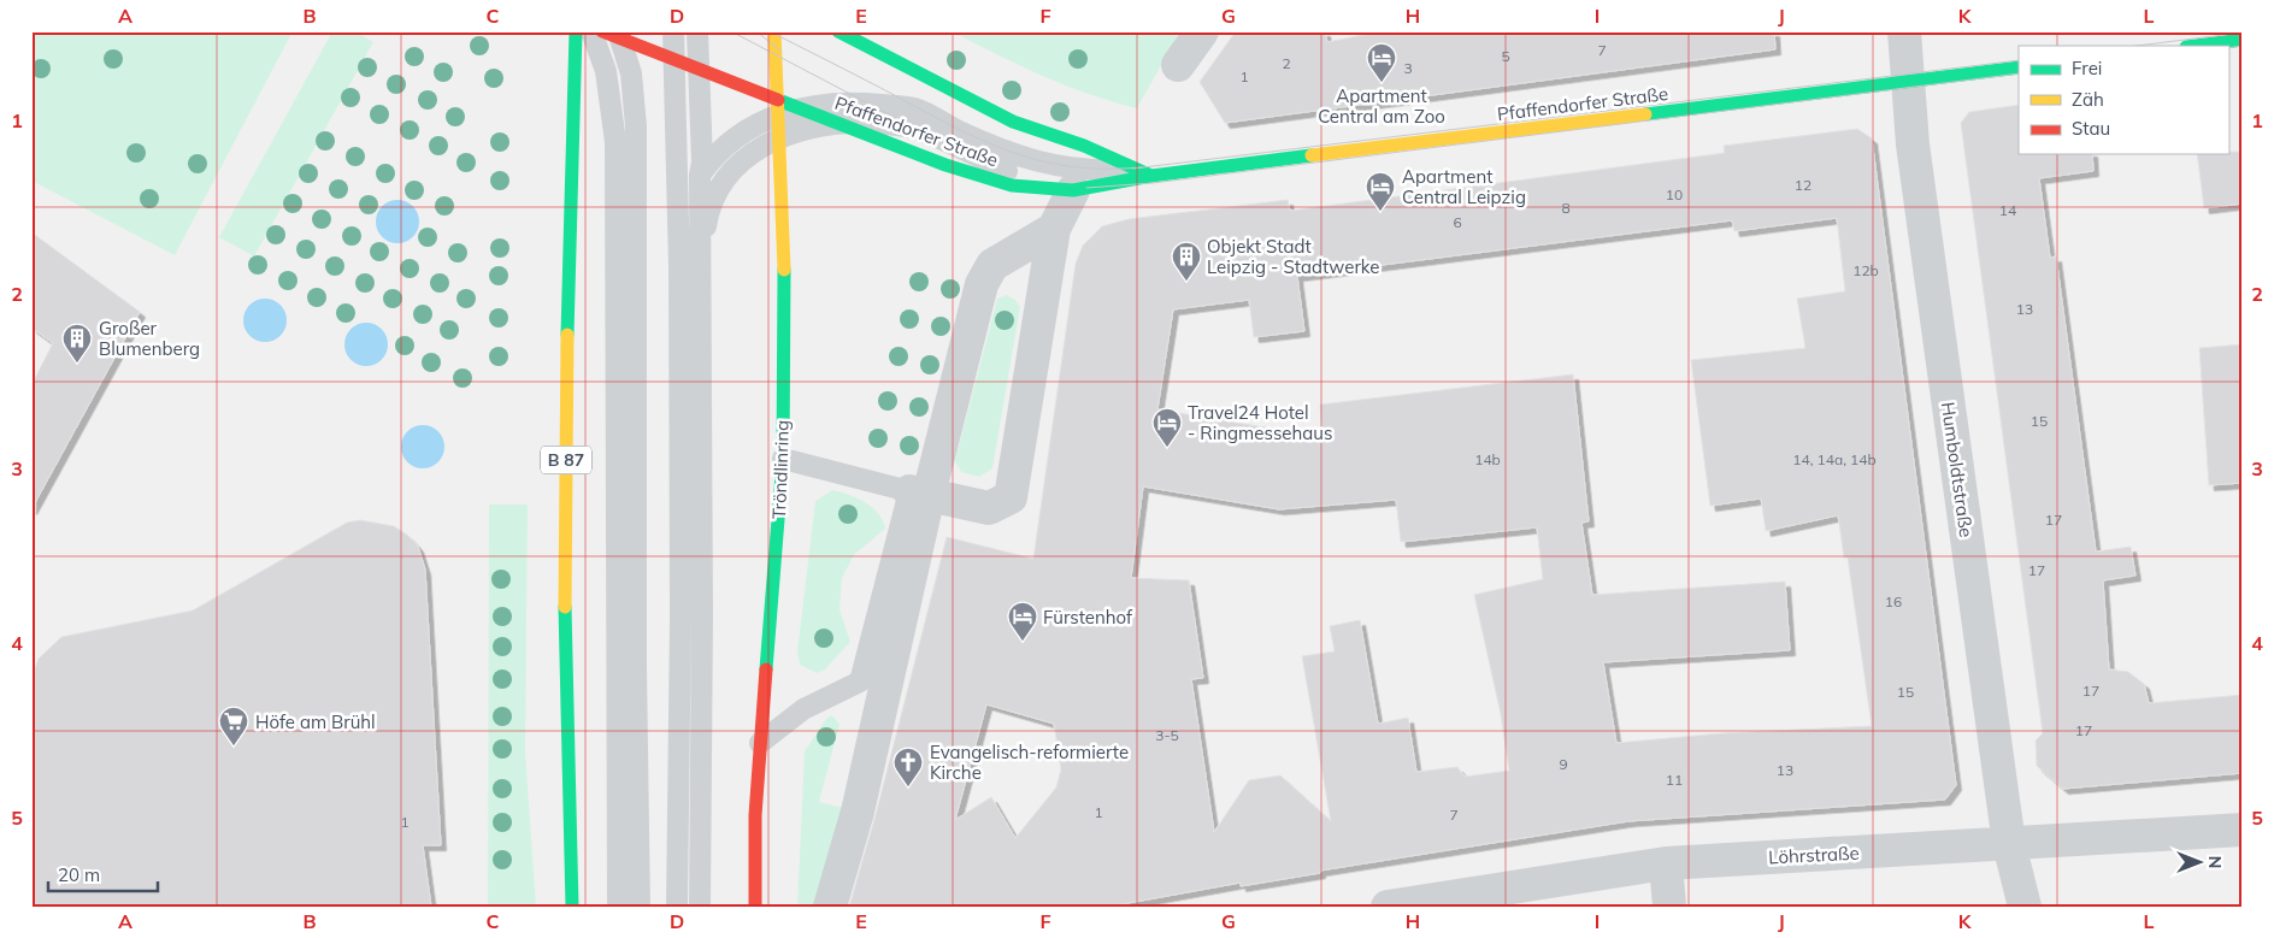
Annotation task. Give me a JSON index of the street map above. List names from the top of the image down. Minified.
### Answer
{"streets":{"main road":["Pfaffendorfer Straße","B 87","Tröndlinring"],"street":["Humboldtstraße","Löhrstraße"]},"crossings":[["Pfaffendorfer Straße","Tröndlinring"],["Pfaffendorfer Straße","Humboldtstraße"],["Humboldtstraße","Löhrstraße"]],"places":{"hotel":["Apartment Central am Zoo","Apartment Central Leipzig","Travel24 Hotel - Ringmessehaus","Fürstenhof"],"building":["Objekt Stadt Leipzig - Stadtwerke","Großer Blumenberg"],"supermarket":["Höfe am Brühl"],"church":["Evangelisch-reformierte Kirche"]},"house_numbers":["7","5","2","3","1","12","10","8","14","6","12b","13","15","14b","14, 14a, 14b","17","17","16","17","15","17","3-5","9","13","11","1","7","1"],"legend":["Frei","Zäh","Stau"],"scale_bar":"20 m","north":"right","grid":{"columns":["A","B","C","D","E","F","G","H","I","J","K","L"],"rows":["1","2","3","4","5"]}}
